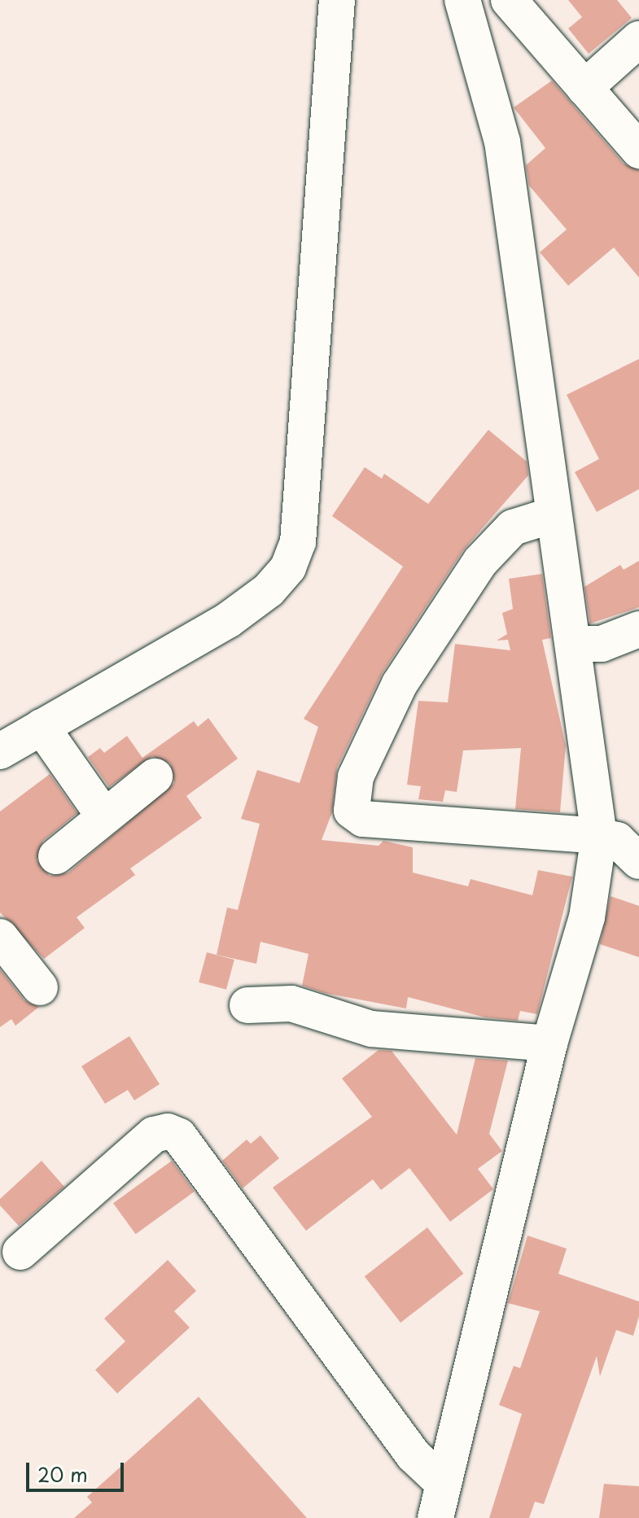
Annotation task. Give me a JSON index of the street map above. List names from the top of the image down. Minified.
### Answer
{"scale_bar":"20 m"}
